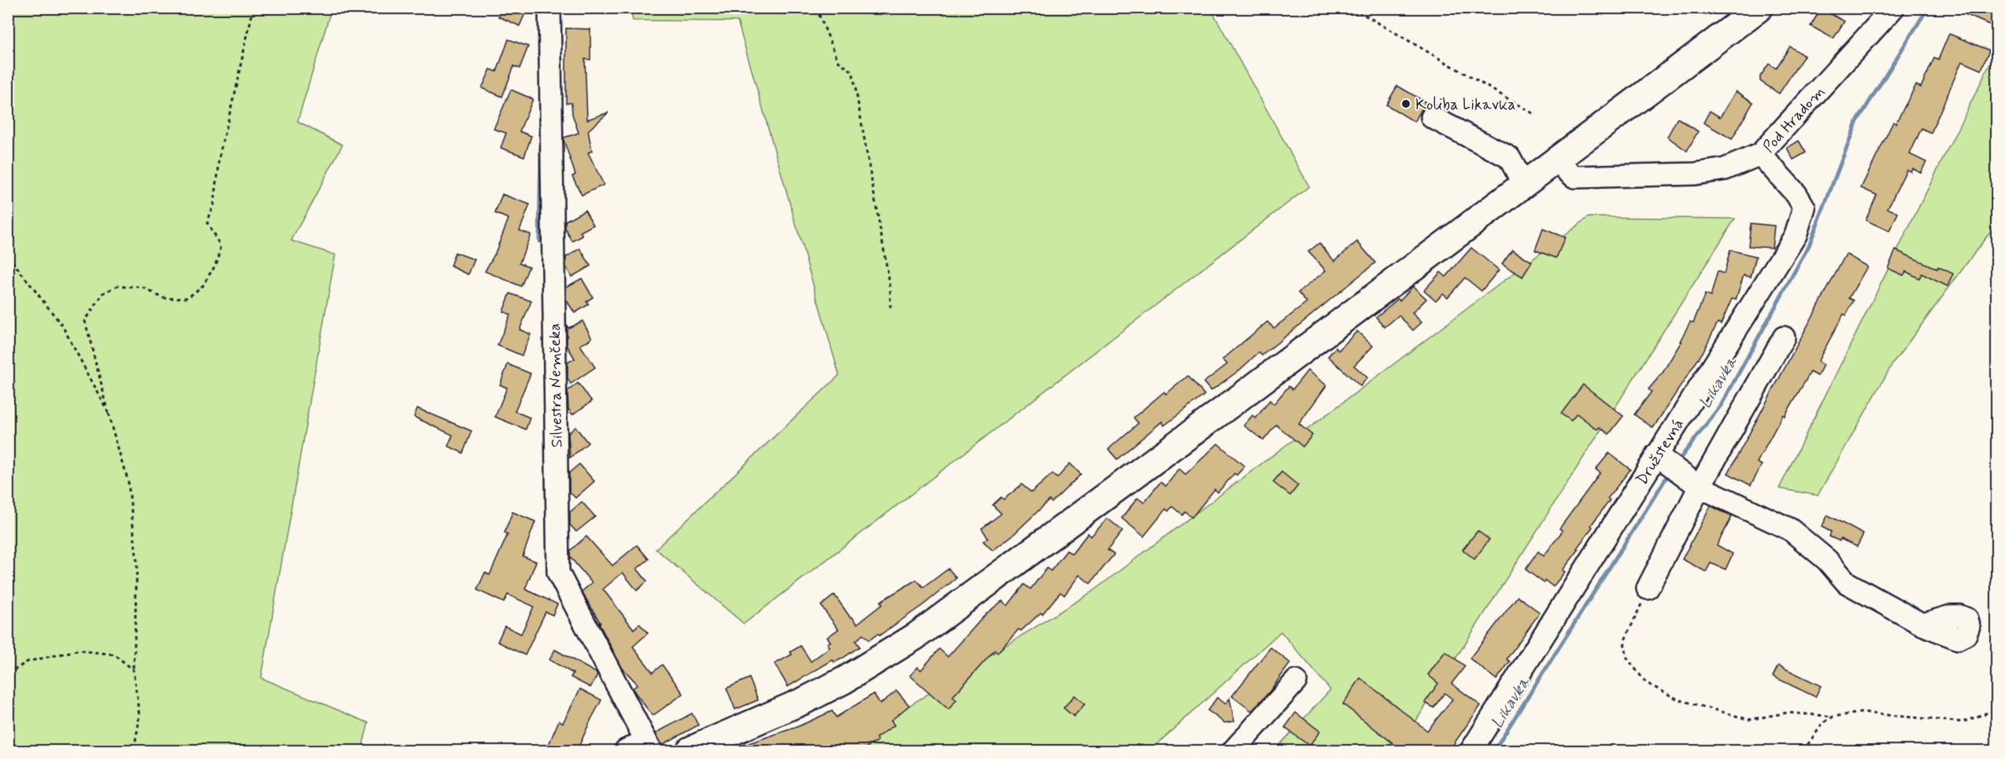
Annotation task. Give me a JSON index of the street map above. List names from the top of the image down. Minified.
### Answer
{"streets":{"street":["Pod Hradom","Silvestra Nemčeka","Družstevná"]},"crossings":[["Pod Hradom","Družstevná"]],"water":["Likavka"],"places":["Koliba Likavka"]}
